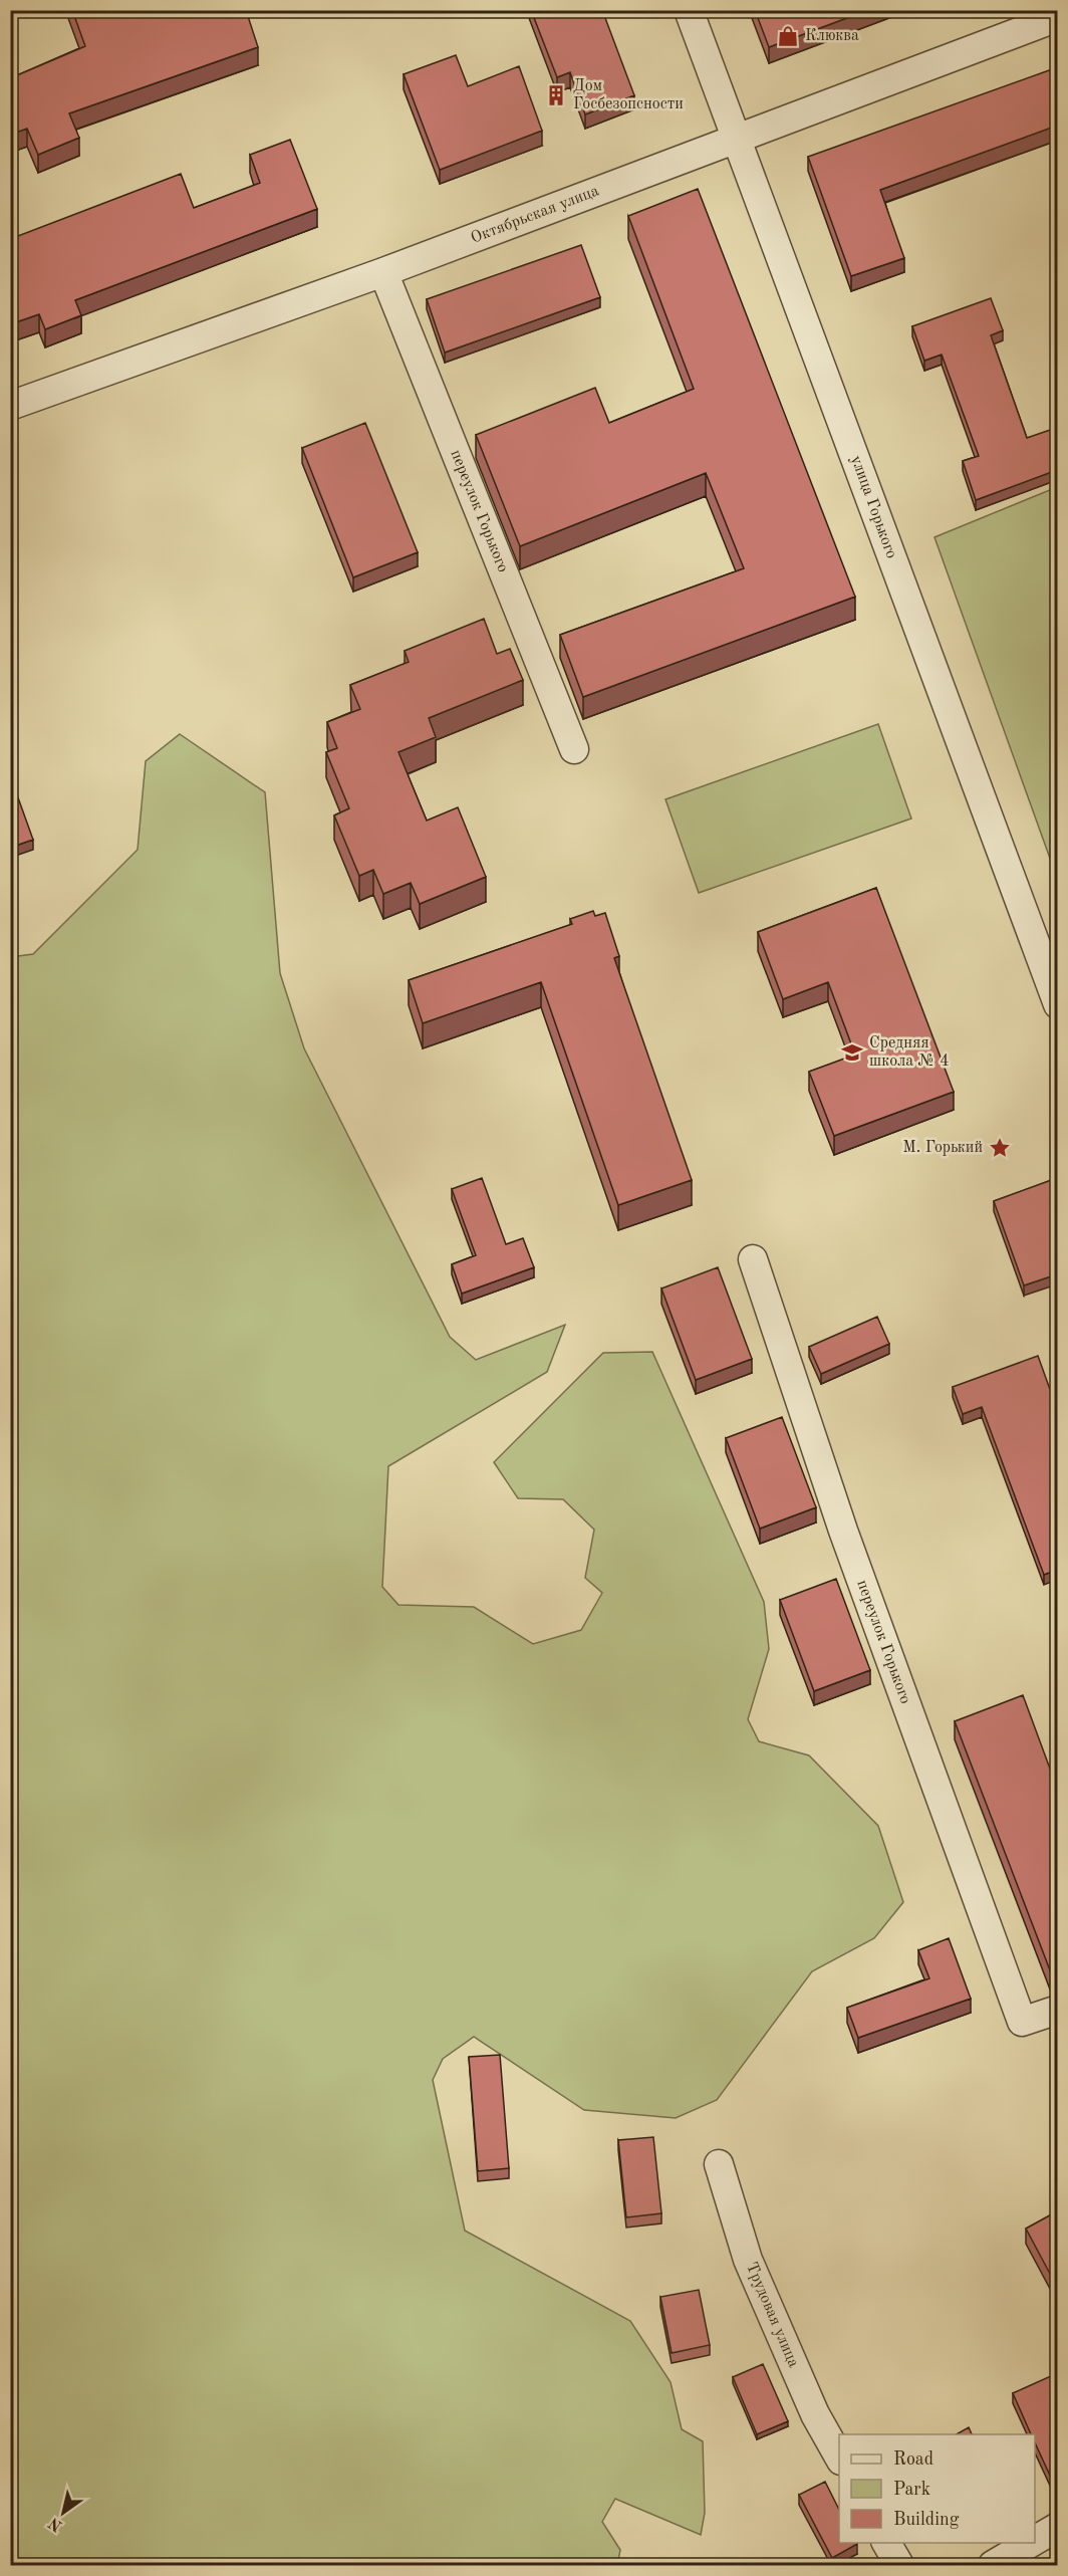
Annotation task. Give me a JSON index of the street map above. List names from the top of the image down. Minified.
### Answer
{"streets":{"street":["Октябрьская улица","улица Горького","переулок Горького","Трудовая улица"]},"crossings":[["Октябрьская улица","улица Горького"],["Октябрьская улица","переулок Горького"]],"places":{"shop":["Клюква"],"building":["Дом Госбезопсности"],"school or university":["Средняя школа № 4"],"place":["М. Горький"]},"legend":["Road","Park","Building"],"north":"bottom left"}
